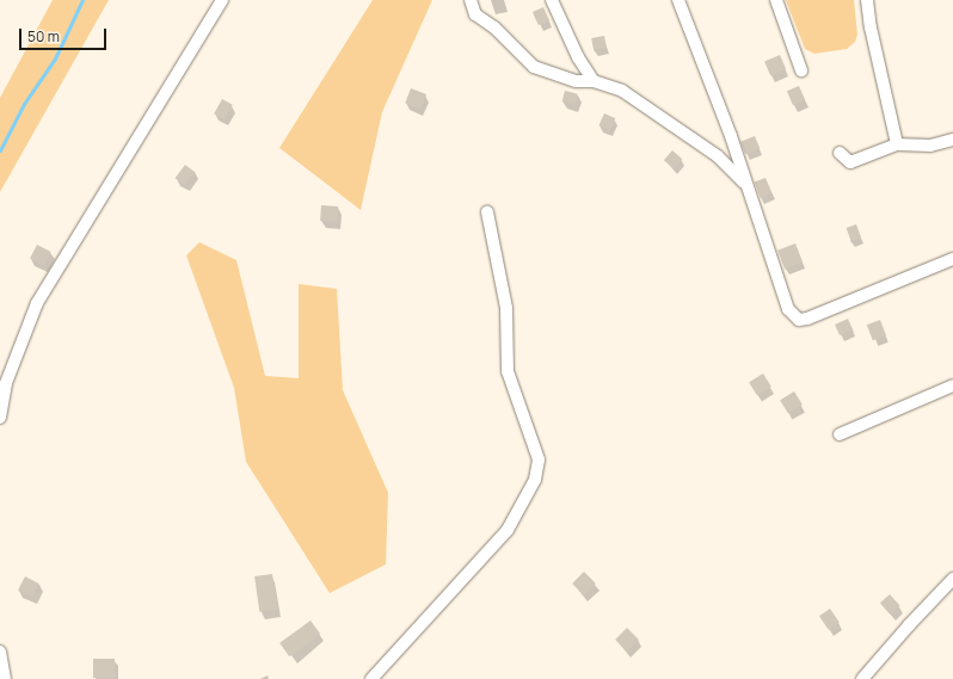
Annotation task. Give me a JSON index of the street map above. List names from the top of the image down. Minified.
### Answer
{"scale_bar":"50 m"}
